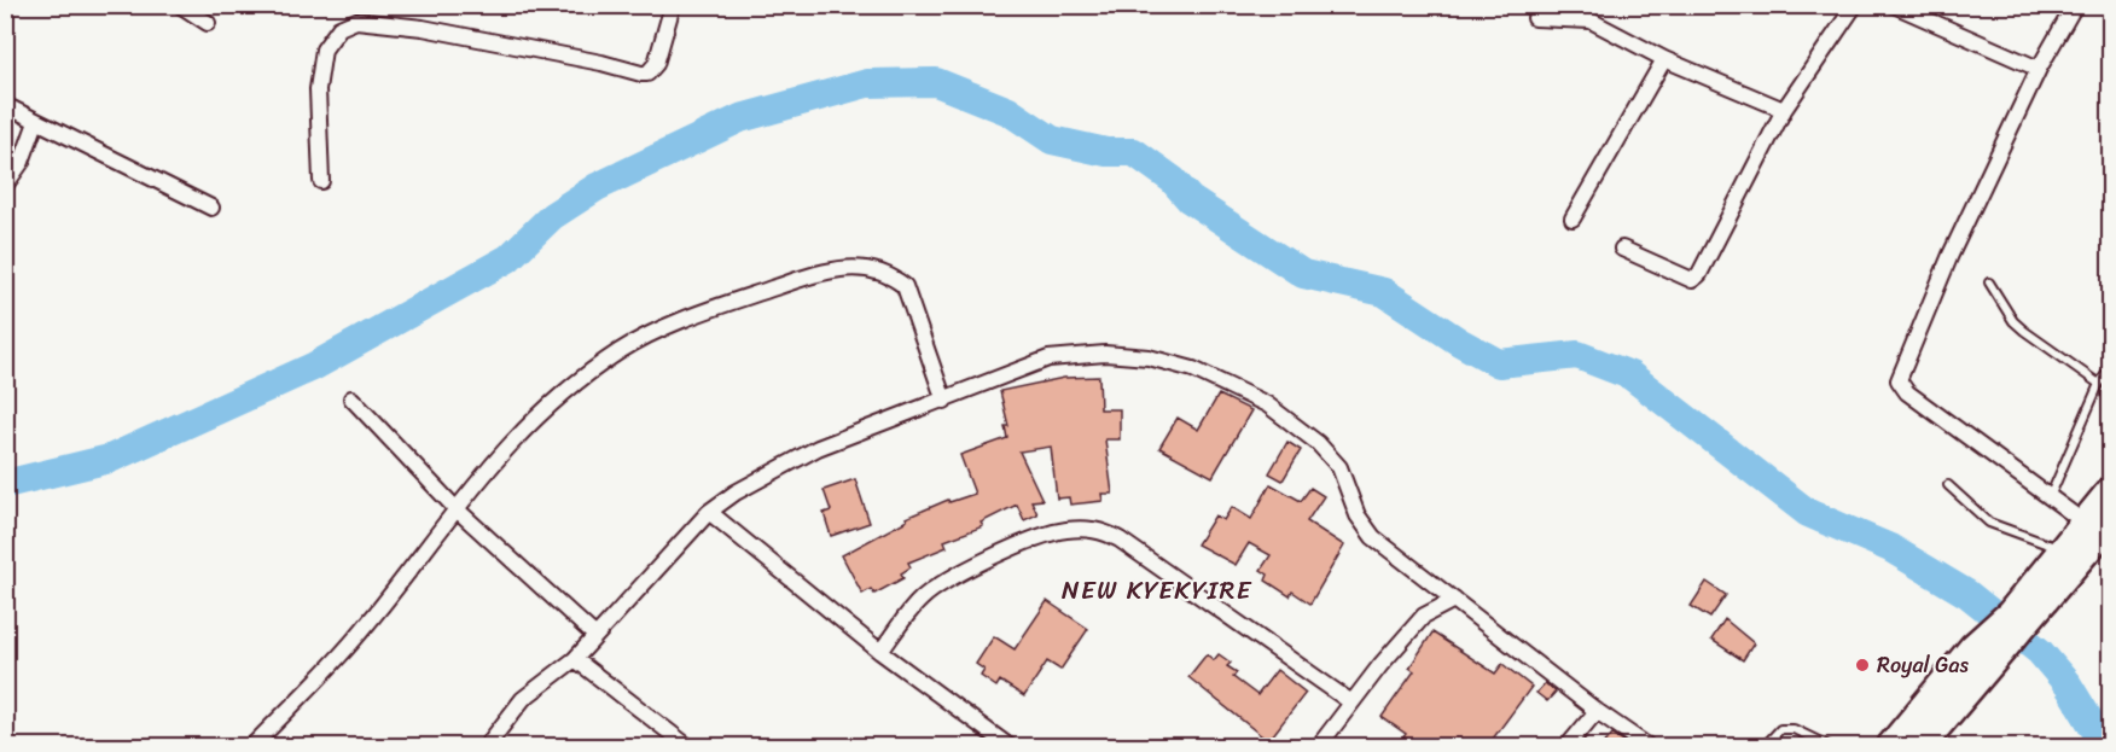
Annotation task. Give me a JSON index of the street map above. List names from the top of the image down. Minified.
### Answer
{"districts":["NEW KYEKYIRE"],"places":["Royal Gas"]}
